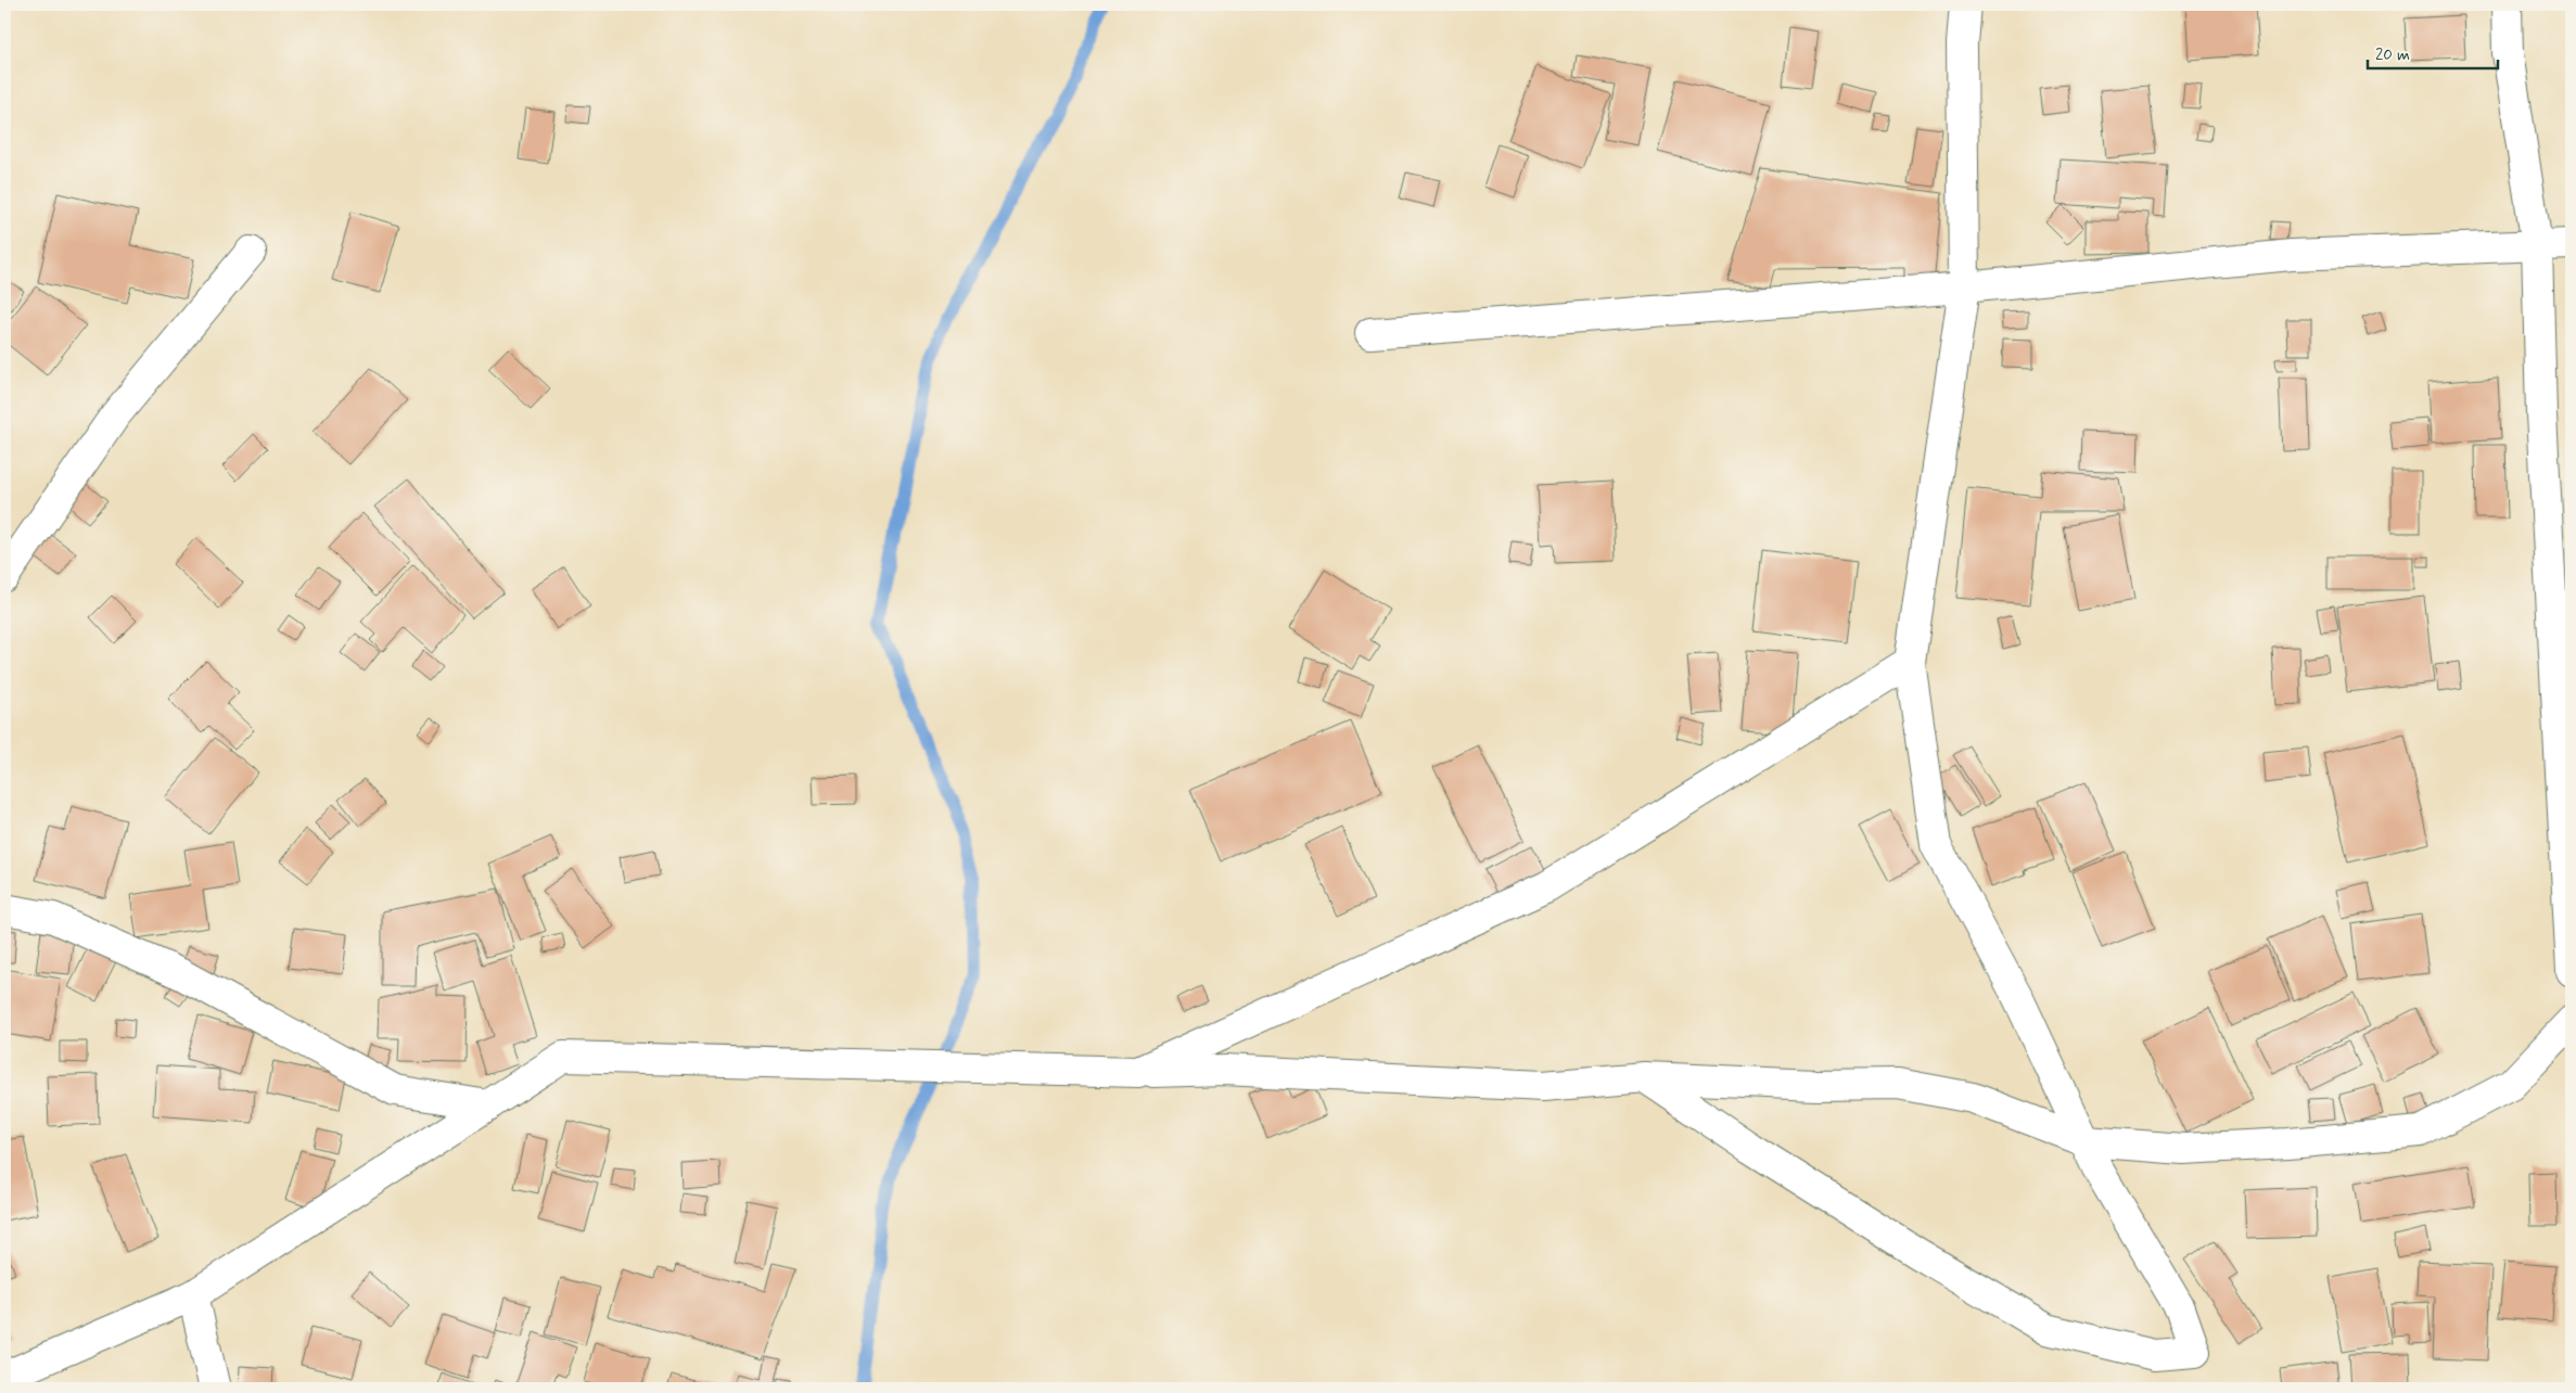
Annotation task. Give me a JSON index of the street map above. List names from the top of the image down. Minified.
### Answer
{"scale_bar":"20 m"}
